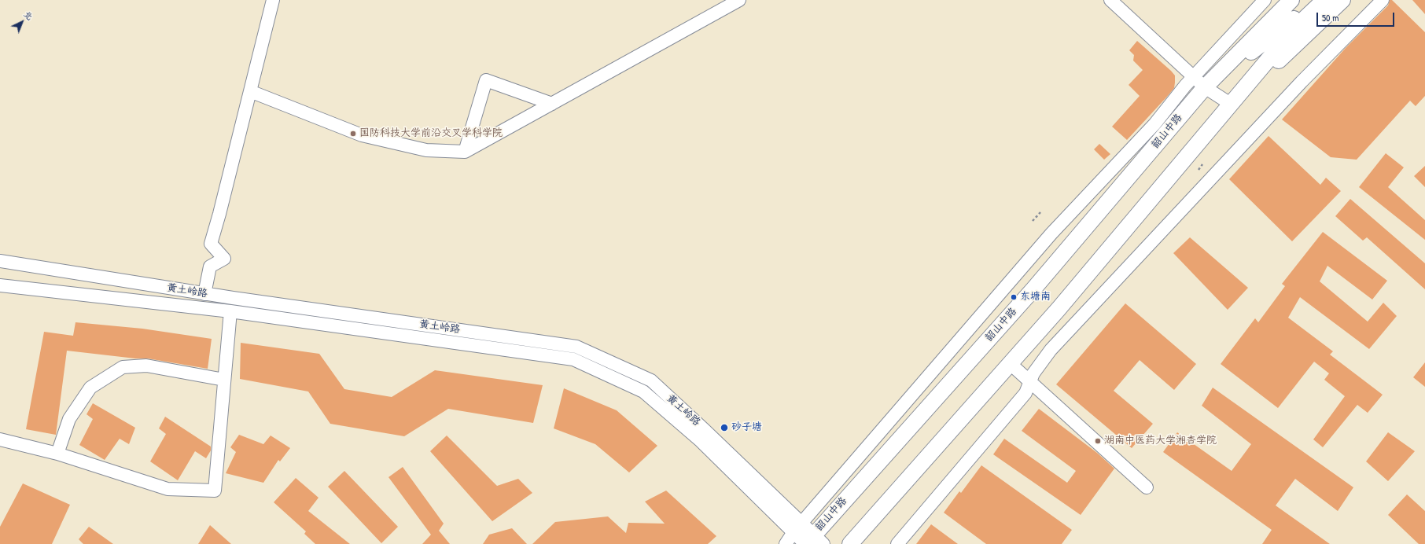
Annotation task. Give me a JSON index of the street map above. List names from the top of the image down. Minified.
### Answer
{"streets":{"main road":["韶山中路"],"street":["黄土岭路"]},"crossings":[["韶山中路","黄土岭路"]],"places":["国防科技大学前沿交叉学科学院","东塘南","砂子塘","湖南中医药大学湘杏学院"],"scale_bar":"50 m","north":"top right"}
